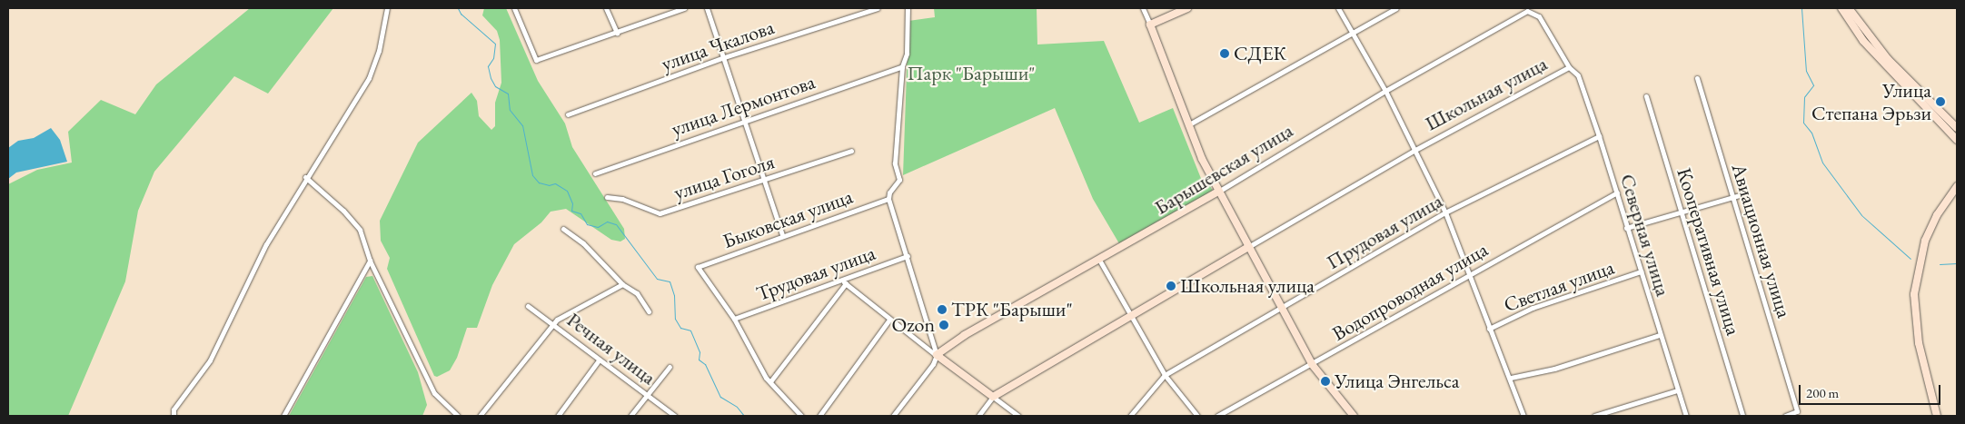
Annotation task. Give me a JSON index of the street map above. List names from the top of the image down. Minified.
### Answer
{"streets":{"street":["улица Чкалова","Школьная улица","улица Лермонтова","Барышевская улица","улица Гоголя","Быковская улица","Прудовая улица","Северная улица","Авиационная улица","Кооперативная улица","Трудовая улица","Светлая улица","Водопроводная улица","Речная улица"]},"crossings":[["Школьная улица","Северная улица"],["Барышевская улица","Северная улица"],["Быковская улица","Трудовая улица"],["Прудовая улица","Северная улица"],["Северная улица","Светлая улица"],["Северная улица","Водопроводная улица"]],"parks":["Парк \"Барыши\""],"places":["СДЕК","Улица Степана Эрьзи","Школьная улица","ТРК \"Барыши\"","Ozon","Улица Энгельса"],"scale_bar":"200 m"}
